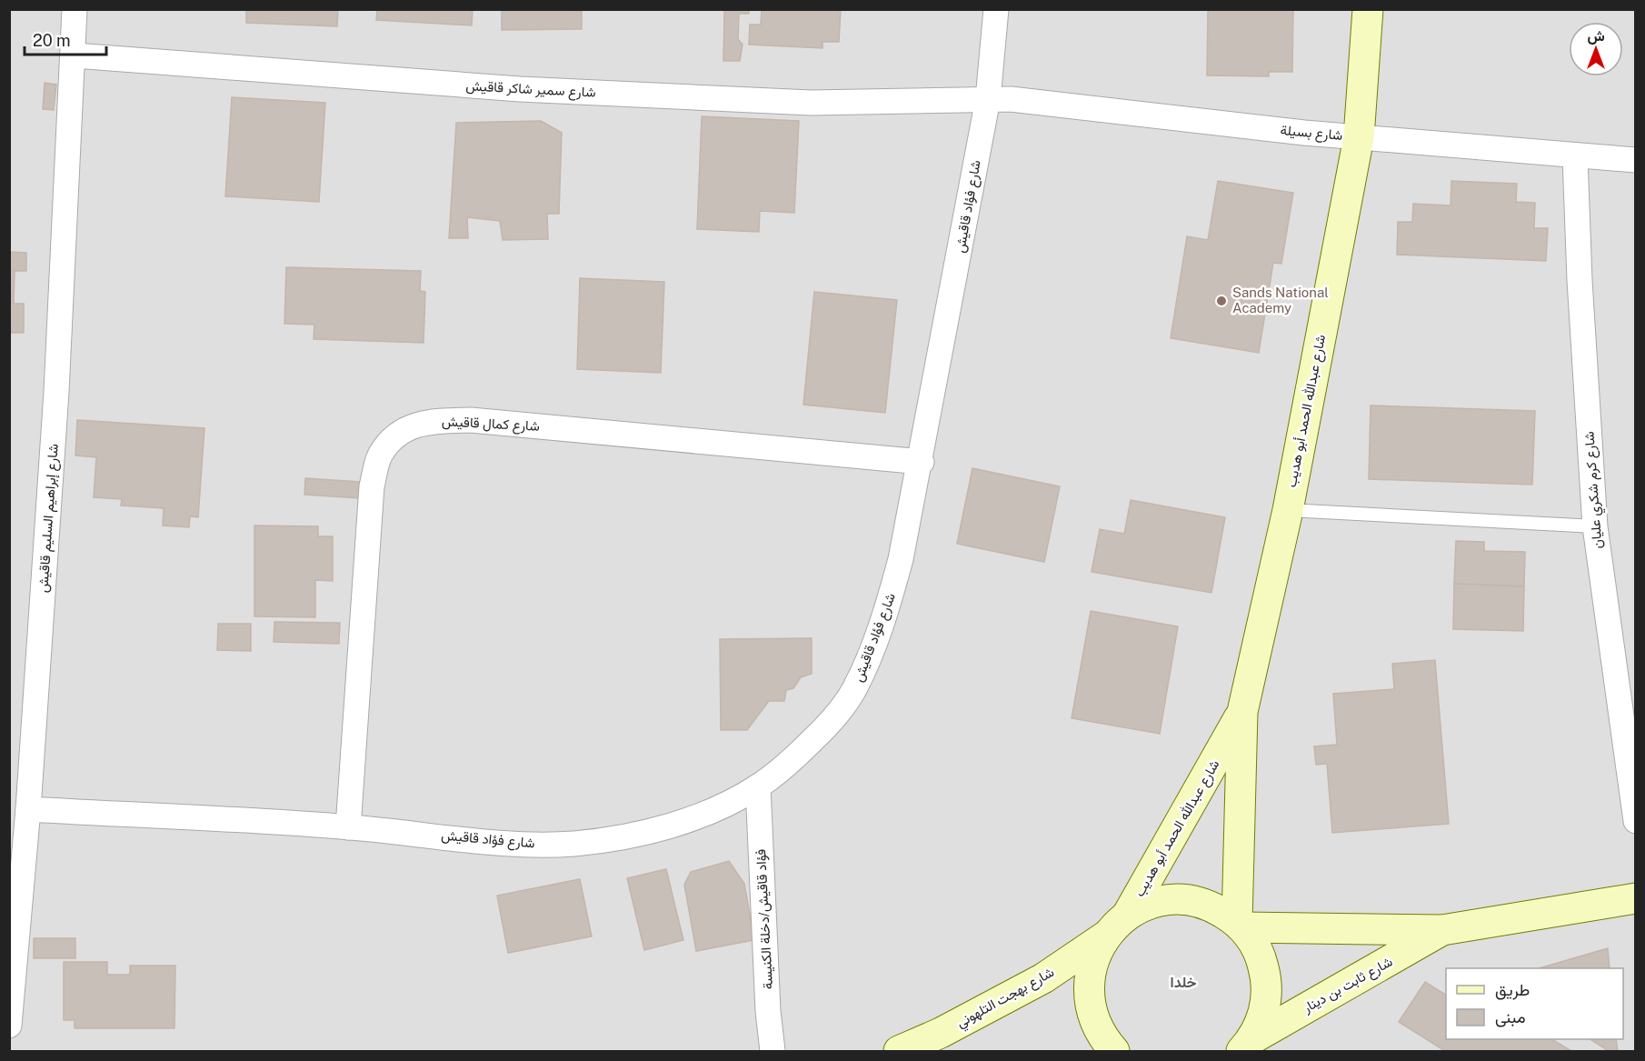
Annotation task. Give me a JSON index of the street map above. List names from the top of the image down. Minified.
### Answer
{"streets":{"street":["شارع سمير شاكر قاقيش","شارع بسيلة","شارع فؤاد قاقيش","شارع عبدالله الحمد أبو هديب","شارع كمال قاقيش","شارع كرم شكري عليان","شارع إبراهيم السليم قاقيش","فؤاد قاقيش/دخلة الكنيسة","شارع ثابت بن دينار","شارع بهجت التلهوني"]},"crossings":[["شارع سمير شاكر قاقيش","شارع بسيلة"],["شارع سمير شاكر قاقيش","شارع فؤاد قاقيش"],["شارع سمير شاكر قاقيش","شارع إبراهيم السليم قاقيش"],["شارع بسيلة","شارع فؤاد قاقيش"],["شارع بسيلة","شارع عبدالله الحمد أبو هديب"],["شارع بسيلة","شارع كرم شكري عليان"],["شارع فؤاد قاقيش","شارع كمال قاقيش"],["شارع فؤاد قاقيش","شارع إبراهيم السليم قاقيش"],["شارع فؤاد قاقيش","فؤاد قاقيش/دخلة الكنيسة"],["شارع عبدالله الحمد أبو هديب","شارع ثابت بن دينار"],["شارع عبدالله الحمد أبو هديب","شارع بهجت التلهوني"],["شارع ثابت بن دينار","شارع بهجت التلهوني"]],"districts":["خلدا"],"places":["Sands National Academy"],"legend":["طريق","مبنى"],"scale_bar":"20 m","north":"top"}
